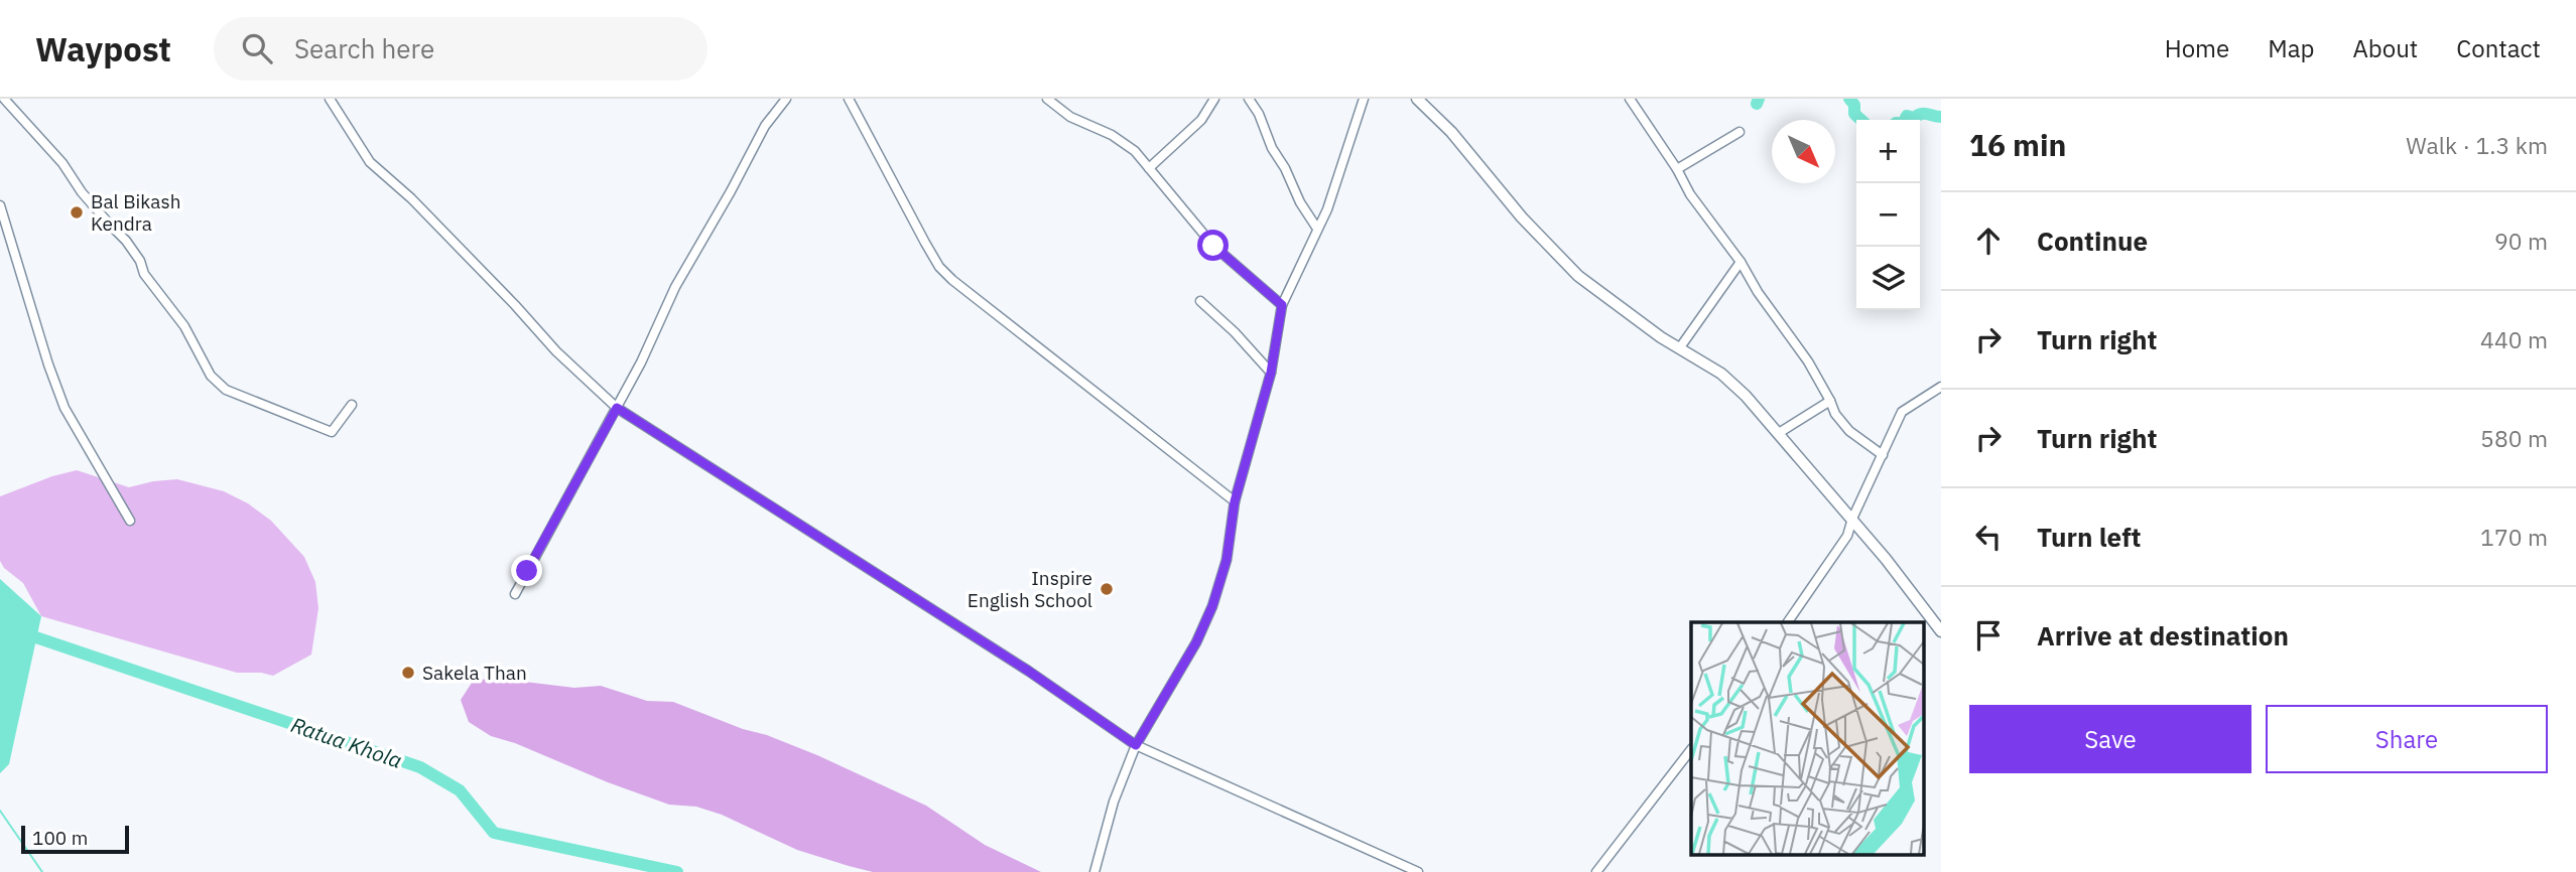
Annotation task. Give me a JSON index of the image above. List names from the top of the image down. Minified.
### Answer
{"water":["Ratua Khola"],"places":["Bal Bikash Kendra","Inspire English School","Sakela Than"],"scale_bar":"100 m","north":"bottom right","page":{"header":"Waypost","search":"Search here","nav":["Home","Map","About","Contact"],"heading":["16 min","Walk · 1.3 km"],"map_buttons":["+","−"],"list":[["Continue","90 m"],["Turn right","440 m"],["Turn right","580 m"],["Turn left","170 m"],"Arrive at destination"],"buttons":["Save","Share"],"scale":"100 m"}}
